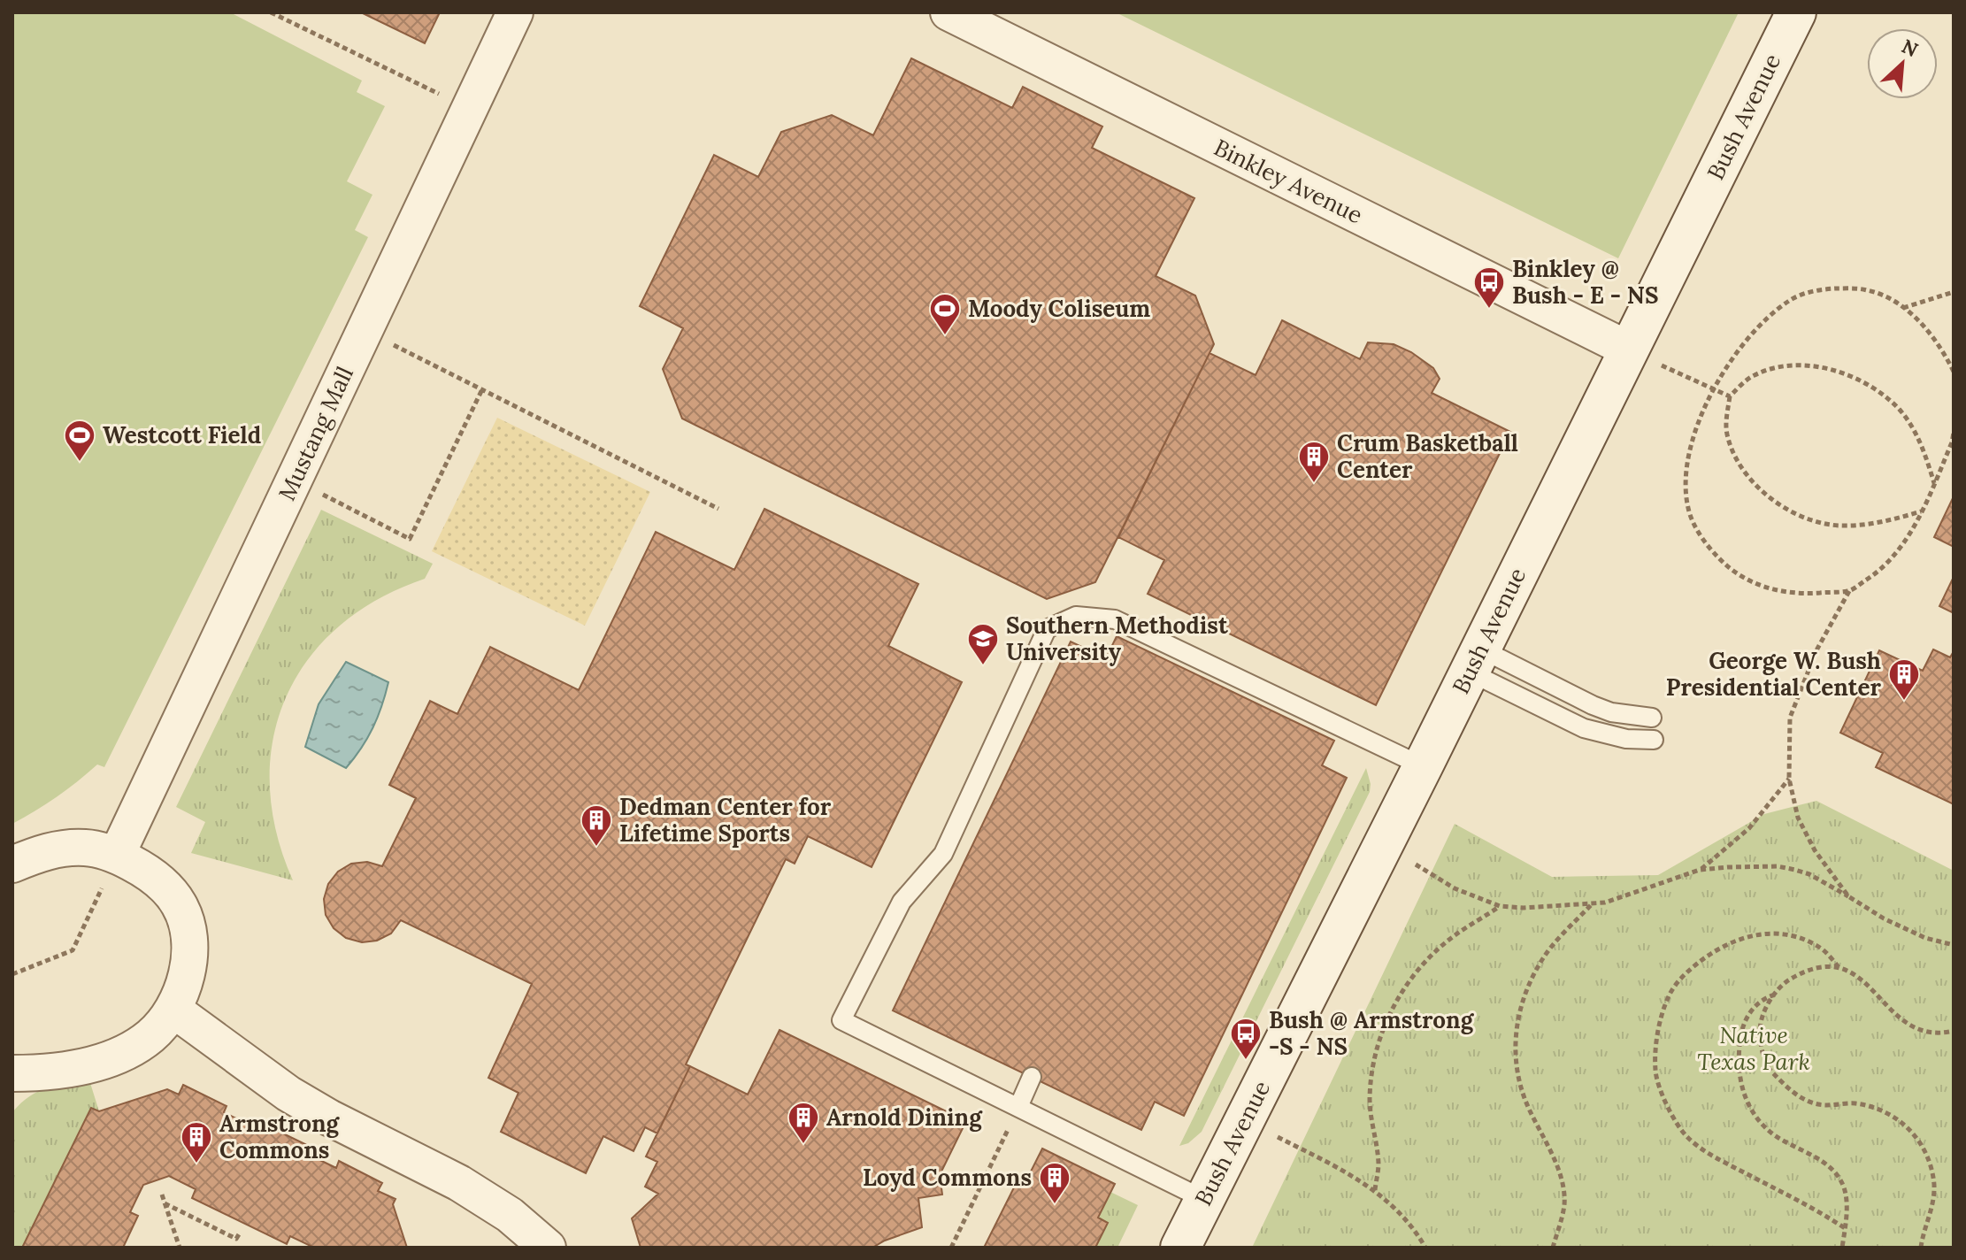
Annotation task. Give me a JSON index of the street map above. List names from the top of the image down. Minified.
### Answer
{"streets":{"street":["Bush Avenue","Binkley Avenue","Mustang Mall"]},"crossings":[["Bush Avenue","Binkley Avenue"]],"parks":["Native Texas Park"],"places":{"bus stop":["Binkley @ Bush - E - NS","Bush @ Armstrong -S - NS"],"sports":["Moody Coliseum","Westcott Field"],"building":["Crum Basketball Center","George W. Bush Presidential Center","Dedman Center for Lifetime Sports","Arnold Dining","Armstrong Commons","Loyd Commons"],"school or university":["Southern Methodist University"]},"north":"top right"}
